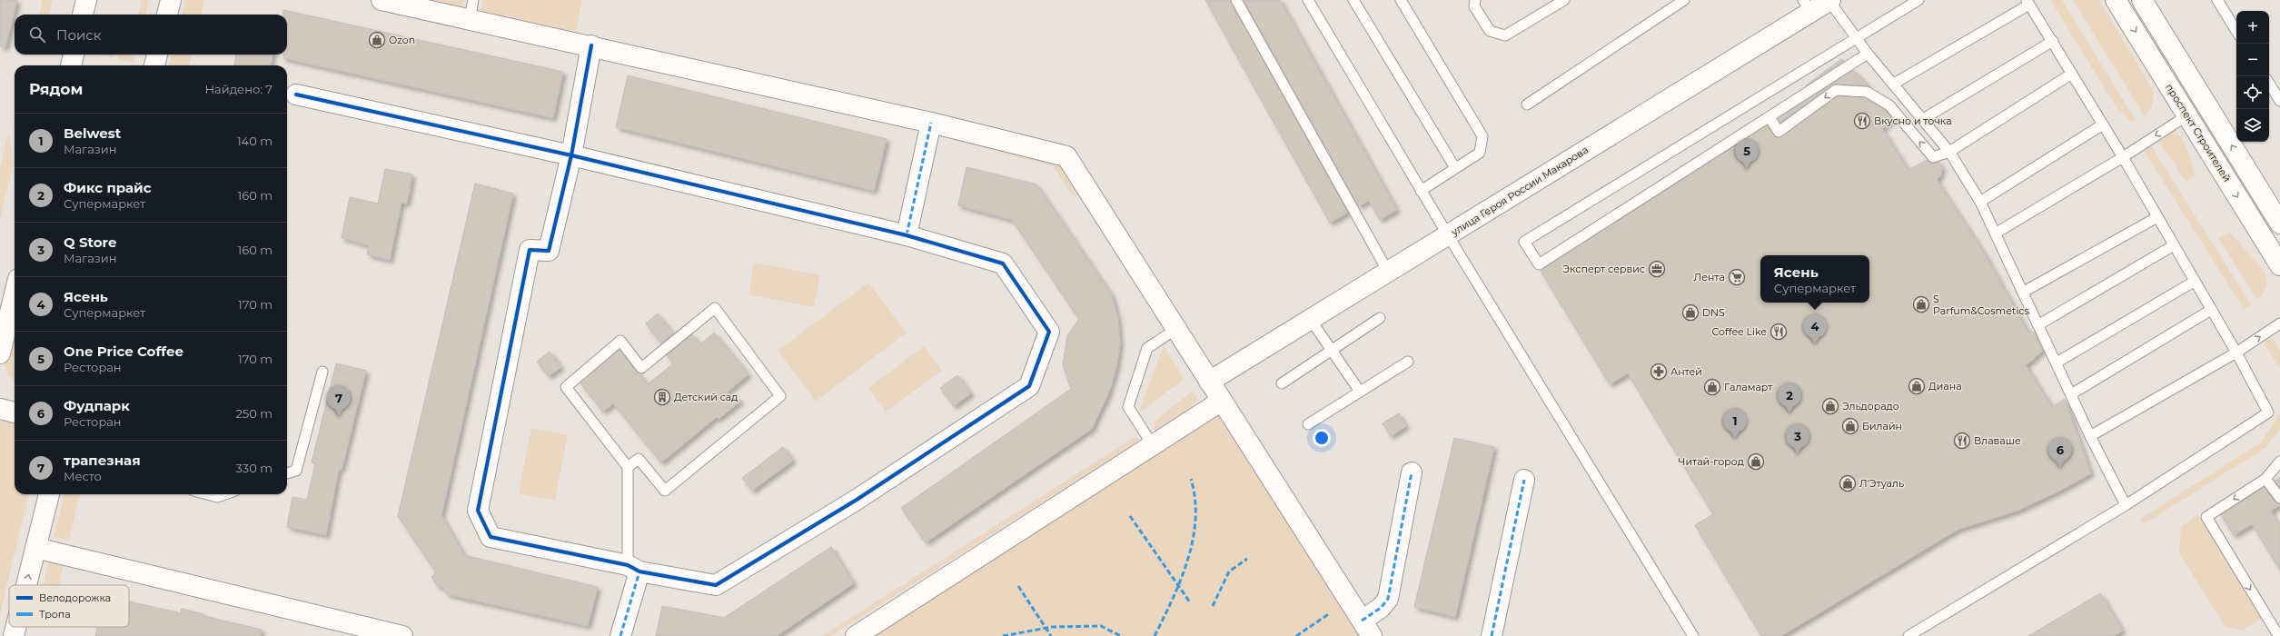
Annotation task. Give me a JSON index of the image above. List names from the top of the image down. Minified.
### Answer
{"streets":{"street":["проспект Строителей","улица Героя России Макарова"]},"places":{"shop":["Ozon","S Parfum&Cosmetics","DNS","Диана","Галамарт","Эльдорадо","Билайн","Читай-город","Л'Этуаль"],"restaurant":["Вкусно и точка","Coffee Like","Влаваше"],"office":["Эксперт сервис"],"supermarket":["Лента"],"pharmacy":["Антей"],"building":["Детский сад"]},"legend":["Велодорожка","Тропа"],"page":{"map_buttons":["+","−"],"search":"Поиск","heading":["Рядом","Найдено: 7"],"list":[{"mark":"1","name":"Belwest","note":"Магазин","value":"140 m"},{"mark":"2","name":"Фикс прайс","note":"Супермаркет","value":"160 m"},{"mark":"3","name":"Q Store","note":"Магазин","value":"160 m"},{"mark":"4","name":"Ясень","note":"Супермаркет","value":"170 m"},{"mark":"5","name":"One Price Coffee","note":"Ресторан","value":"170 m"},{"mark":"6","name":"Фудпарк","note":"Ресторан","value":"250 m"},{"mark":"7","name":"трапезная","note":"Место","value":"330 m"}],"pins":["5","4","2","7","1","3","6"],"popup":["Ясень","Супермаркет"]}}
